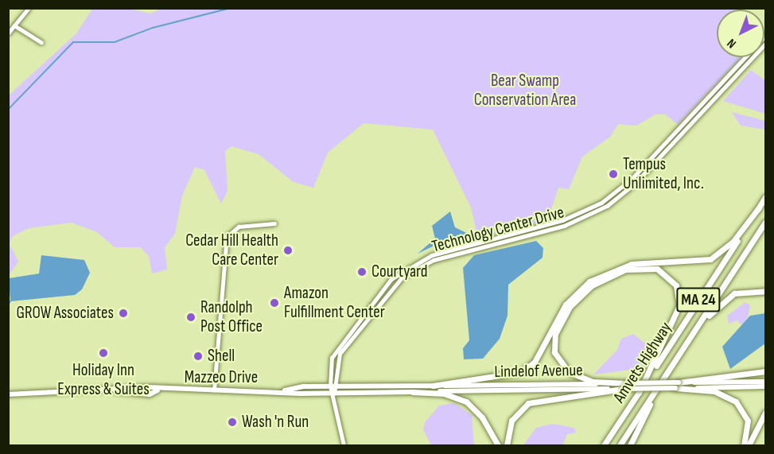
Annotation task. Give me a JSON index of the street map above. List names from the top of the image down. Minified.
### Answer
{"streets":{"highway":["MA 24","Amvets Highway"],"main road":["Lindelof Avenue","Mazzeo Drive"],"street":["Technology Center Drive"]},"crossings":[["Technology Center Drive","Lindelof Avenue"],["Lindelof Avenue","Mazzeo Drive"]],"parks":["Bear Swamp Conservation Area"],"places":["Tempus Unlimited, Inc.","Cedar Hill Health Care Center","Courtyard","Amazon Fulfillment Center","GROW Associates","Randolph Post Office","Holiday Inn Express & Suites","Shell","Wash 'n Run"],"north":"bottom left"}
